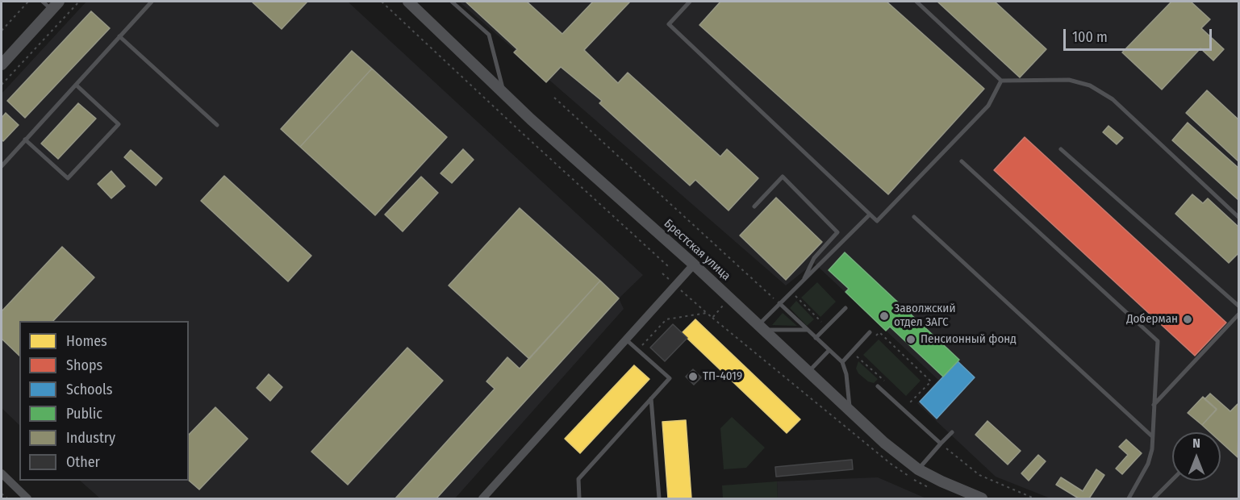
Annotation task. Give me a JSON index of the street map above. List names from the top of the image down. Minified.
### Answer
{"streets":{"street":["Брестская улица"]},"places":["Заволжский отдел ЗАГС","Доберман","Пенсионный фонд","ТП-4019"],"legend":["Homes","Shops","Schools","Public","Industry","Other"],"scale_bar":"100 m","north":"top"}
